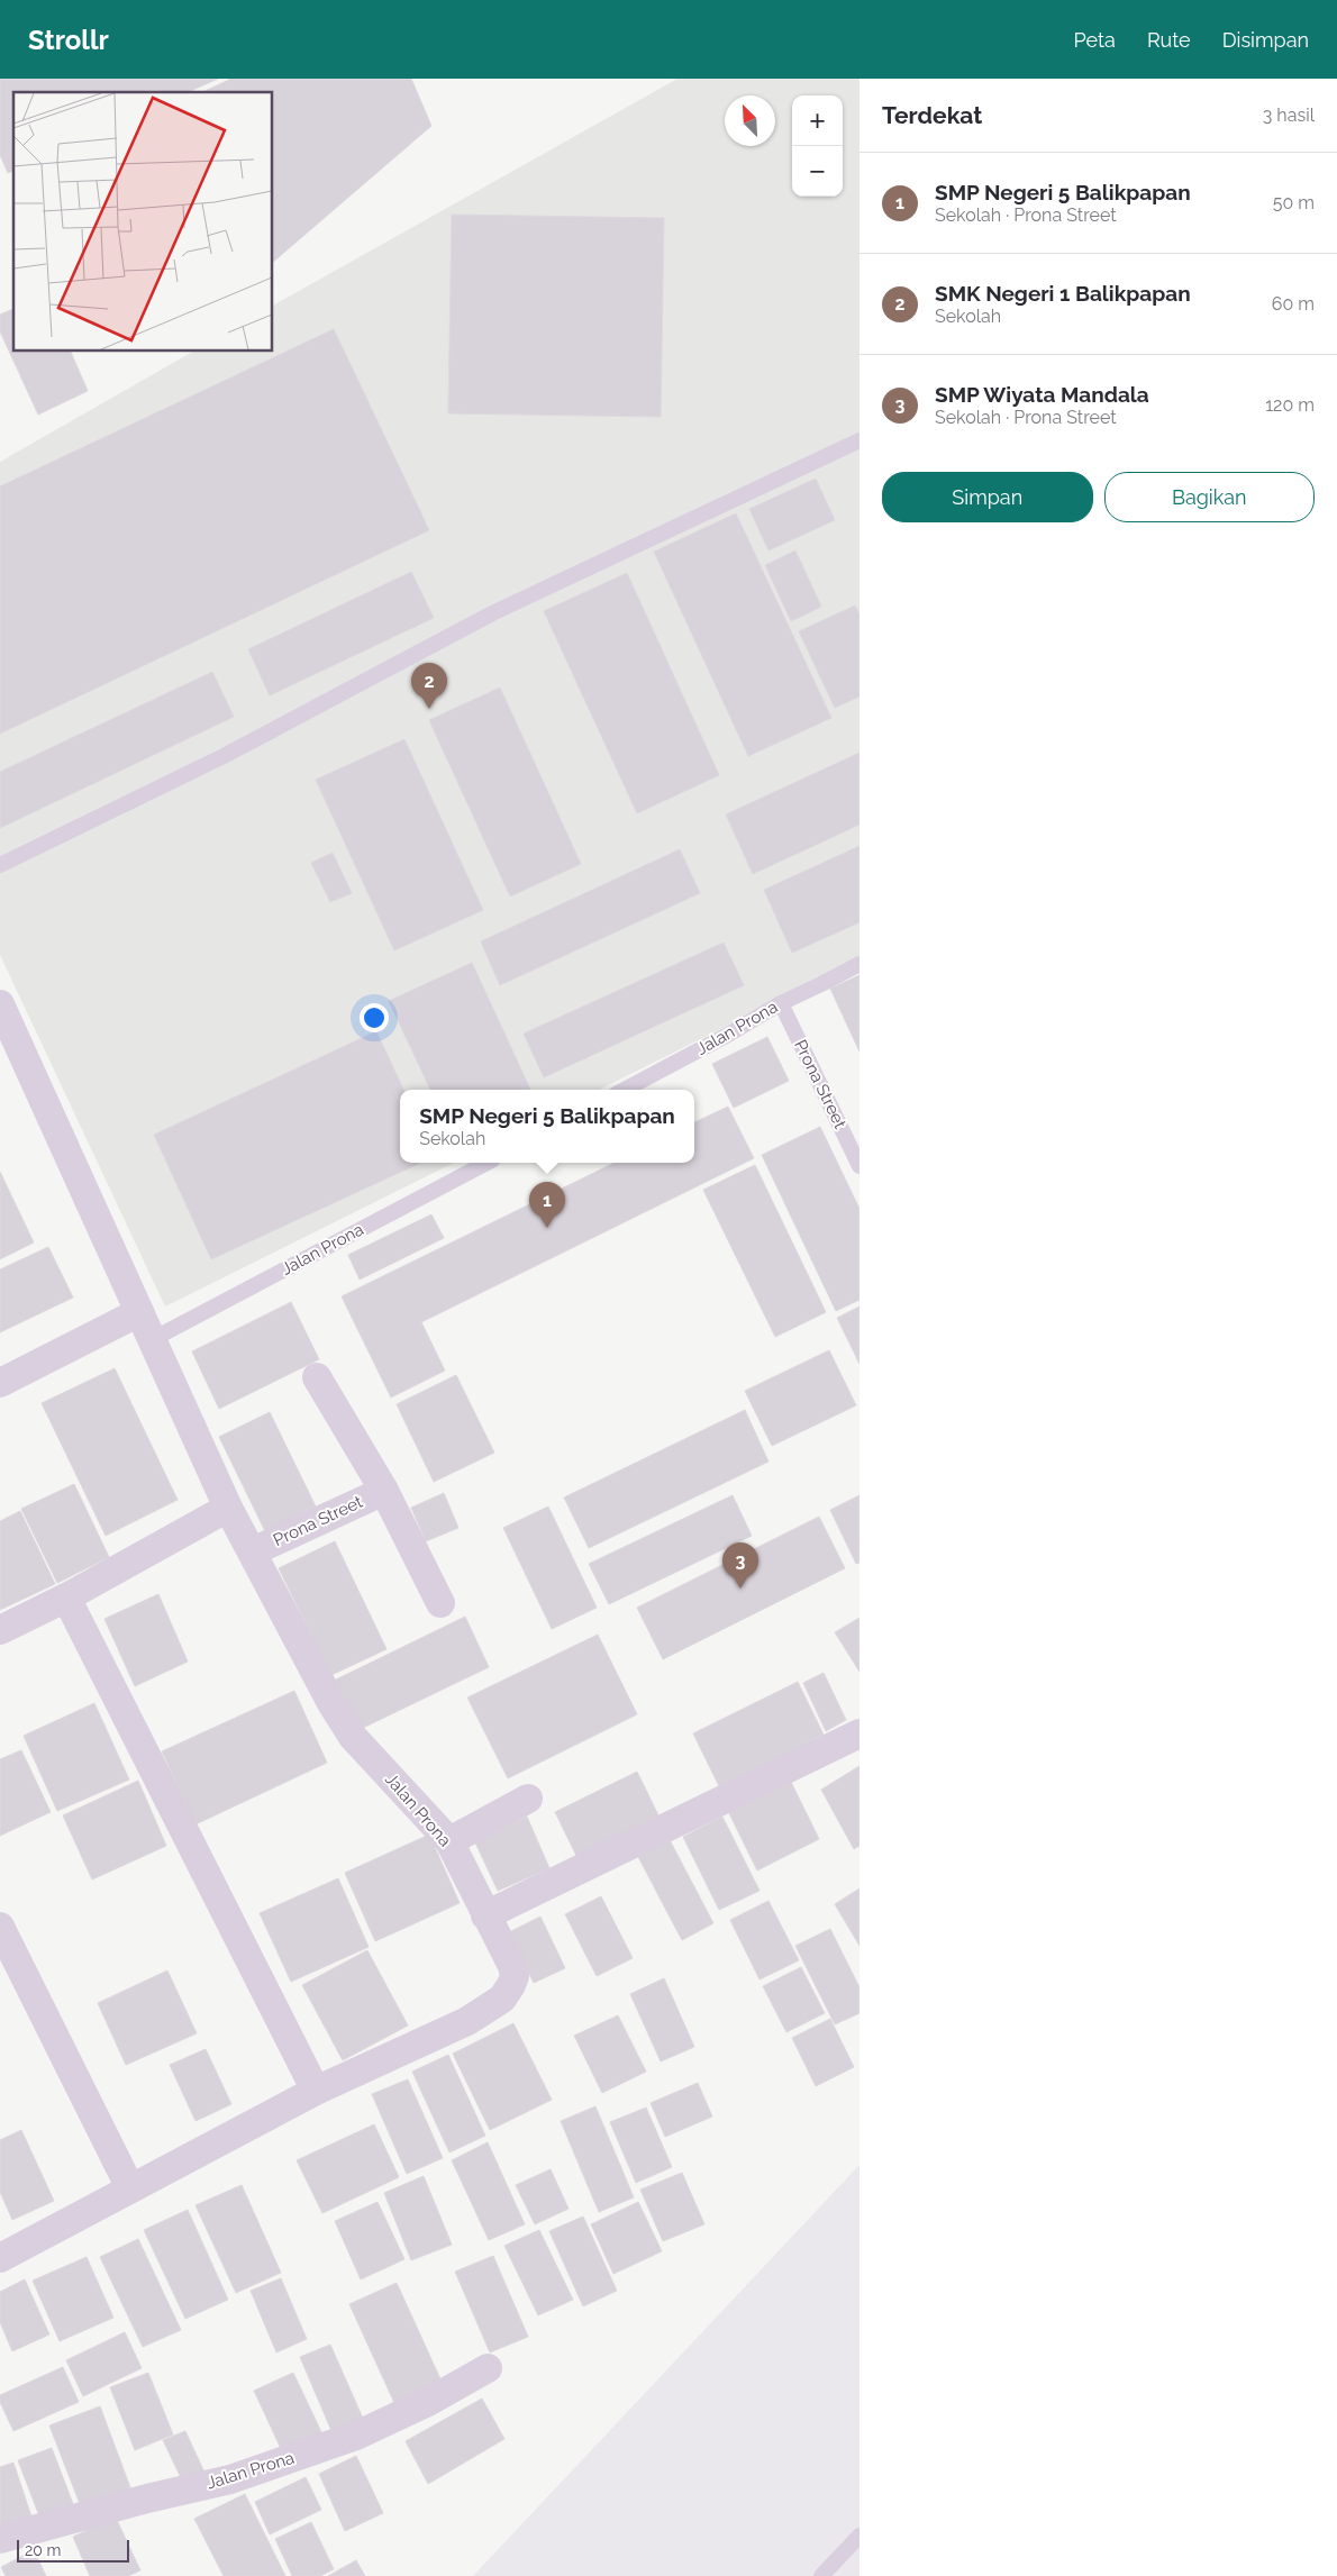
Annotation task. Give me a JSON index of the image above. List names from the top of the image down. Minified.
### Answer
{"streets":{"street":["Jalan Prona","Prona Street"]},"crossings":[["Jalan Prona","Prona Street"]],"scale_bar":"20 m","north":"top left","page":{"header":"Strollr","nav":["Peta","Rute","Disimpan"],"heading":["Terdekat","3 hasil"],"map_buttons":["+","−"],"list":[{"mark":"1","name":"SMP Negeri 5 Balikpapan","note":"Sekolah · Prona Street","value":"50 m"},{"mark":"2","name":"SMK Negeri 1 Balikpapan","note":"Sekolah","value":"60 m"},{"mark":"3","name":"SMP Wiyata Mandala","note":"Sekolah · Prona Street","value":"120 m"}],"buttons":["Simpan","Bagikan"],"pins":["2","1","3"],"popup":["SMP Negeri 5 Balikpapan","Sekolah"],"scale":"20 m"}}
